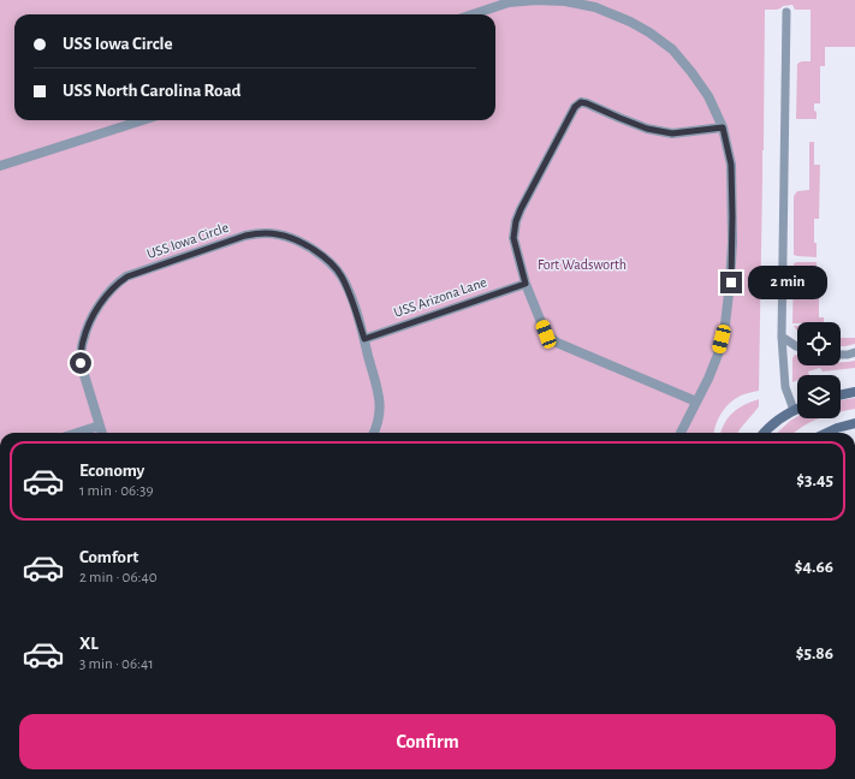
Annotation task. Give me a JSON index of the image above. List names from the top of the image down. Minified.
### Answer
{"streets":{"street":["USS Iowa Circle","USS Arizona Lane"]},"crossings":[["USS Iowa Circle","USS Arizona Lane"]],"parks":["Fort Wadsworth"],"page":{"banner":["USS Iowa Circle","USS North Carolina Road"],"bubble":"2 min","list":[{"name":"Economy","note":"1 min · 06:39","value":"$3.45"},{"name":"Comfort","note":"2 min · 06:40","value":"$4.66"},{"name":"XL","note":"3 min · 06:41","value":"$5.86"}],"buttons":"Confirm"}}
